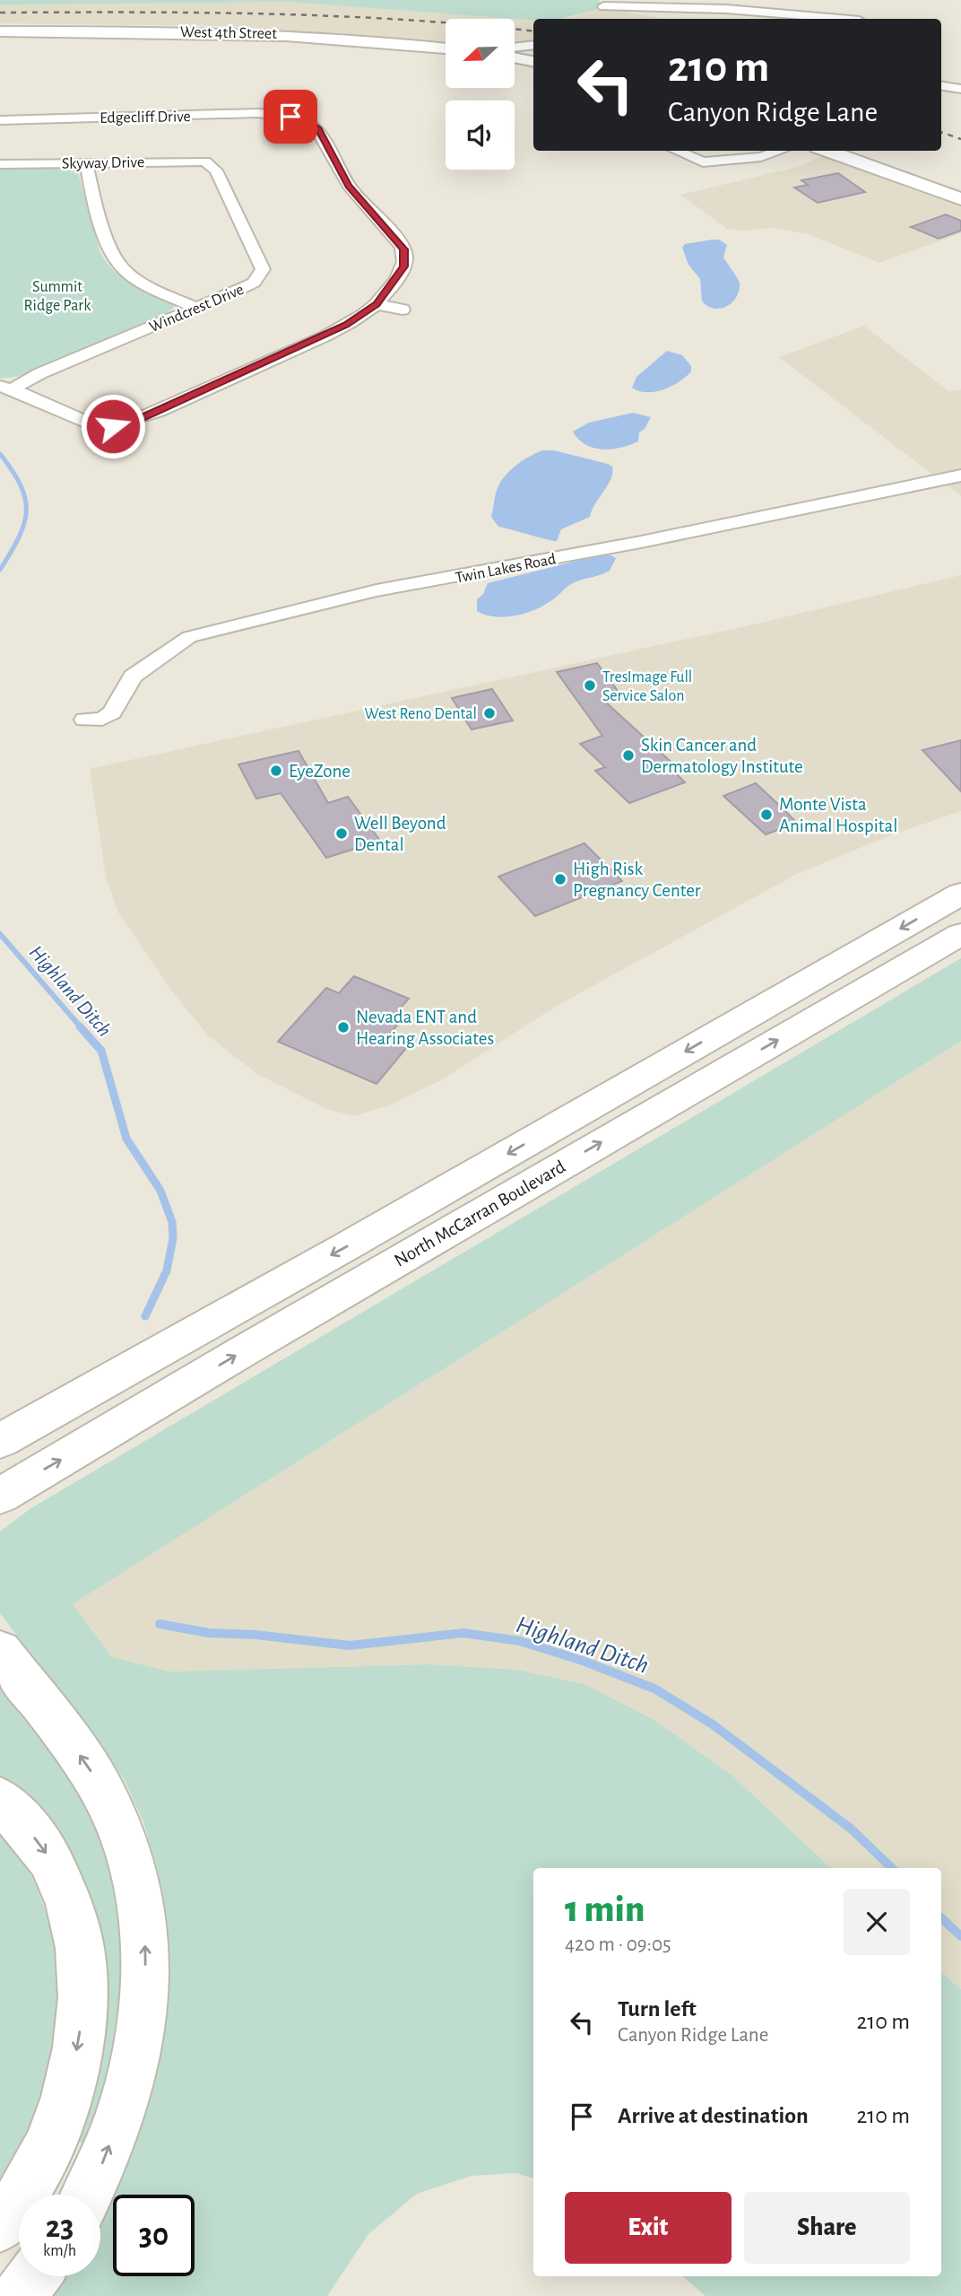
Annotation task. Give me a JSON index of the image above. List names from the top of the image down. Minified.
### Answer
{"streets":{"main road":["West 4th Street","North McCarran Boulevard"],"street":["Edgecliff Drive","Skyway Drive","Windcrest Drive","Twin Lakes Road"]},"crossings":[["Edgecliff Drive","Windcrest Drive"],["Skyway Drive","Windcrest Drive"]],"water":["Highland Ditch"],"parks":["Summit Ridge Park"],"places":["TresImage Full Service Salon","West Reno Dental","Skin Cancer and Dermatology Institute","EyeZone","Monte Vista Animal Hospital","Well Beyond Dental","High Risk Pregnancy Center","Nevada ENT and Hearing Associates"],"north":"left","page":{"turn":["210 m","Canyon Ridge Lane"],"heading":["1 min","420 m · 09:05"],"list":[{"name":"Turn left","note":"Canyon Ridge Lane","value":"210 m"},{"name":"Arrive at destination","value":"210 m"}],"buttons":["Exit","Share"],"speed":"23 km/h","limit":"30"}}
